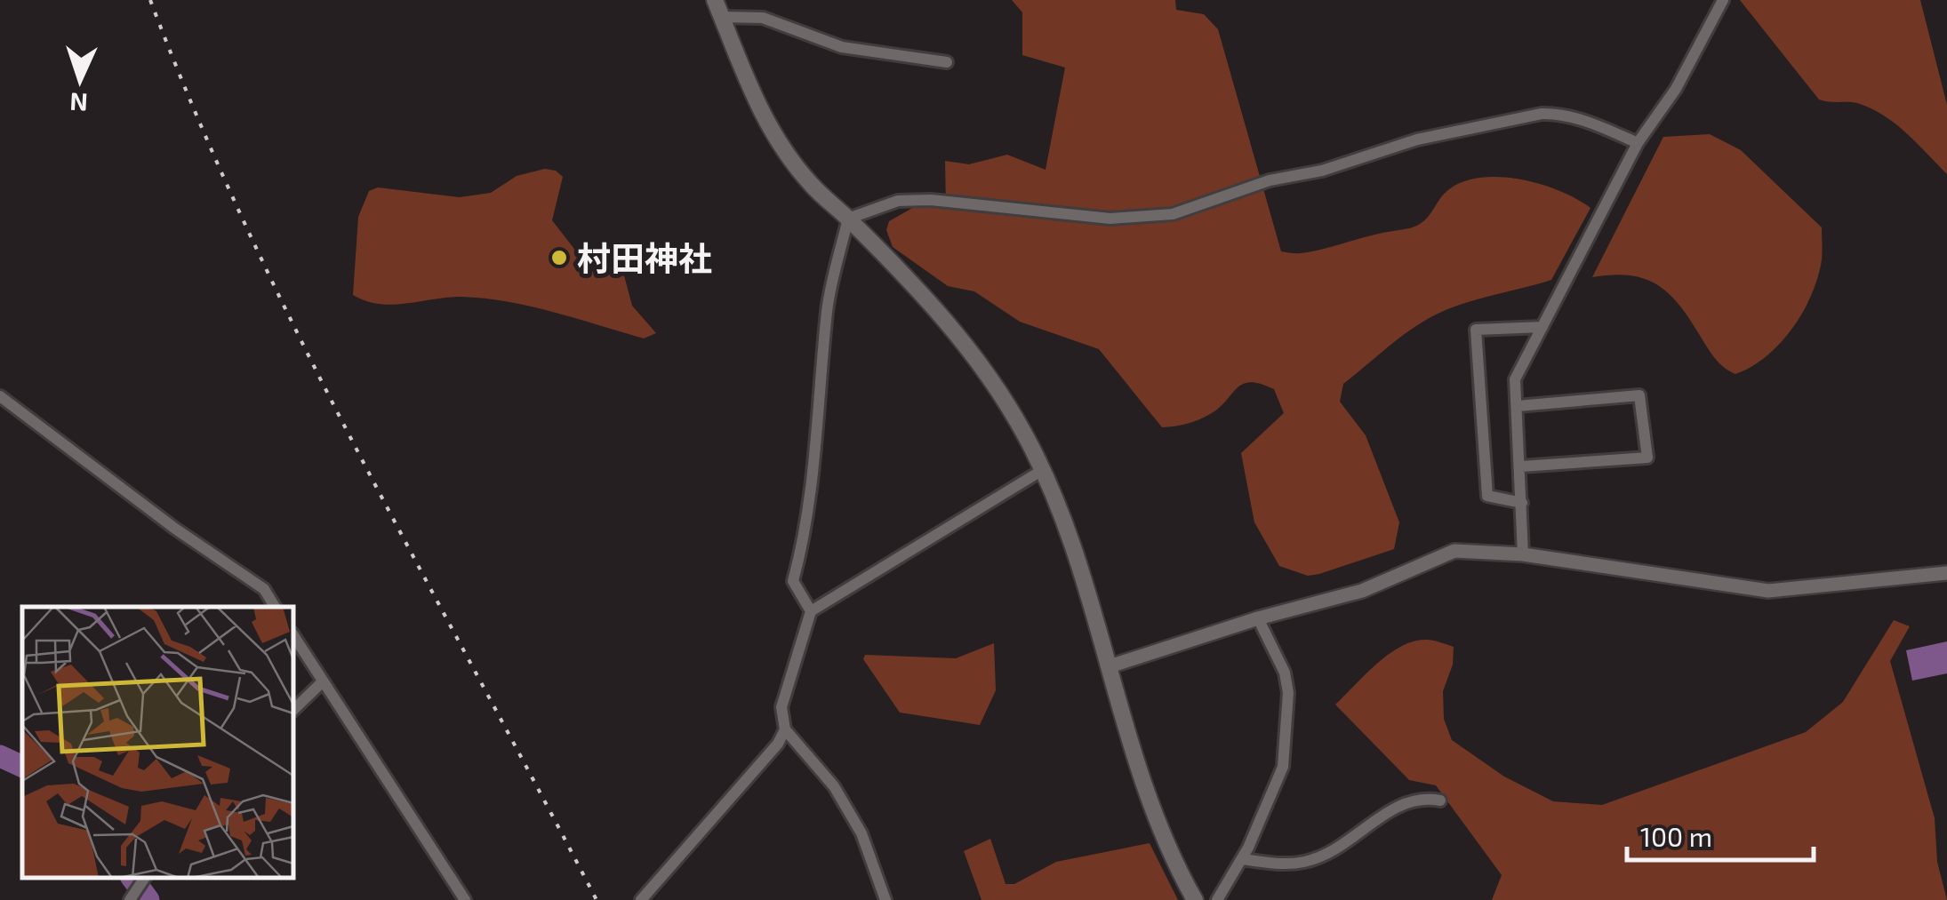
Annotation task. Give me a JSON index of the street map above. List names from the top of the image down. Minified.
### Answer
{"places":["村田神社"],"scale_bar":"100 m","north":"bottom"}
